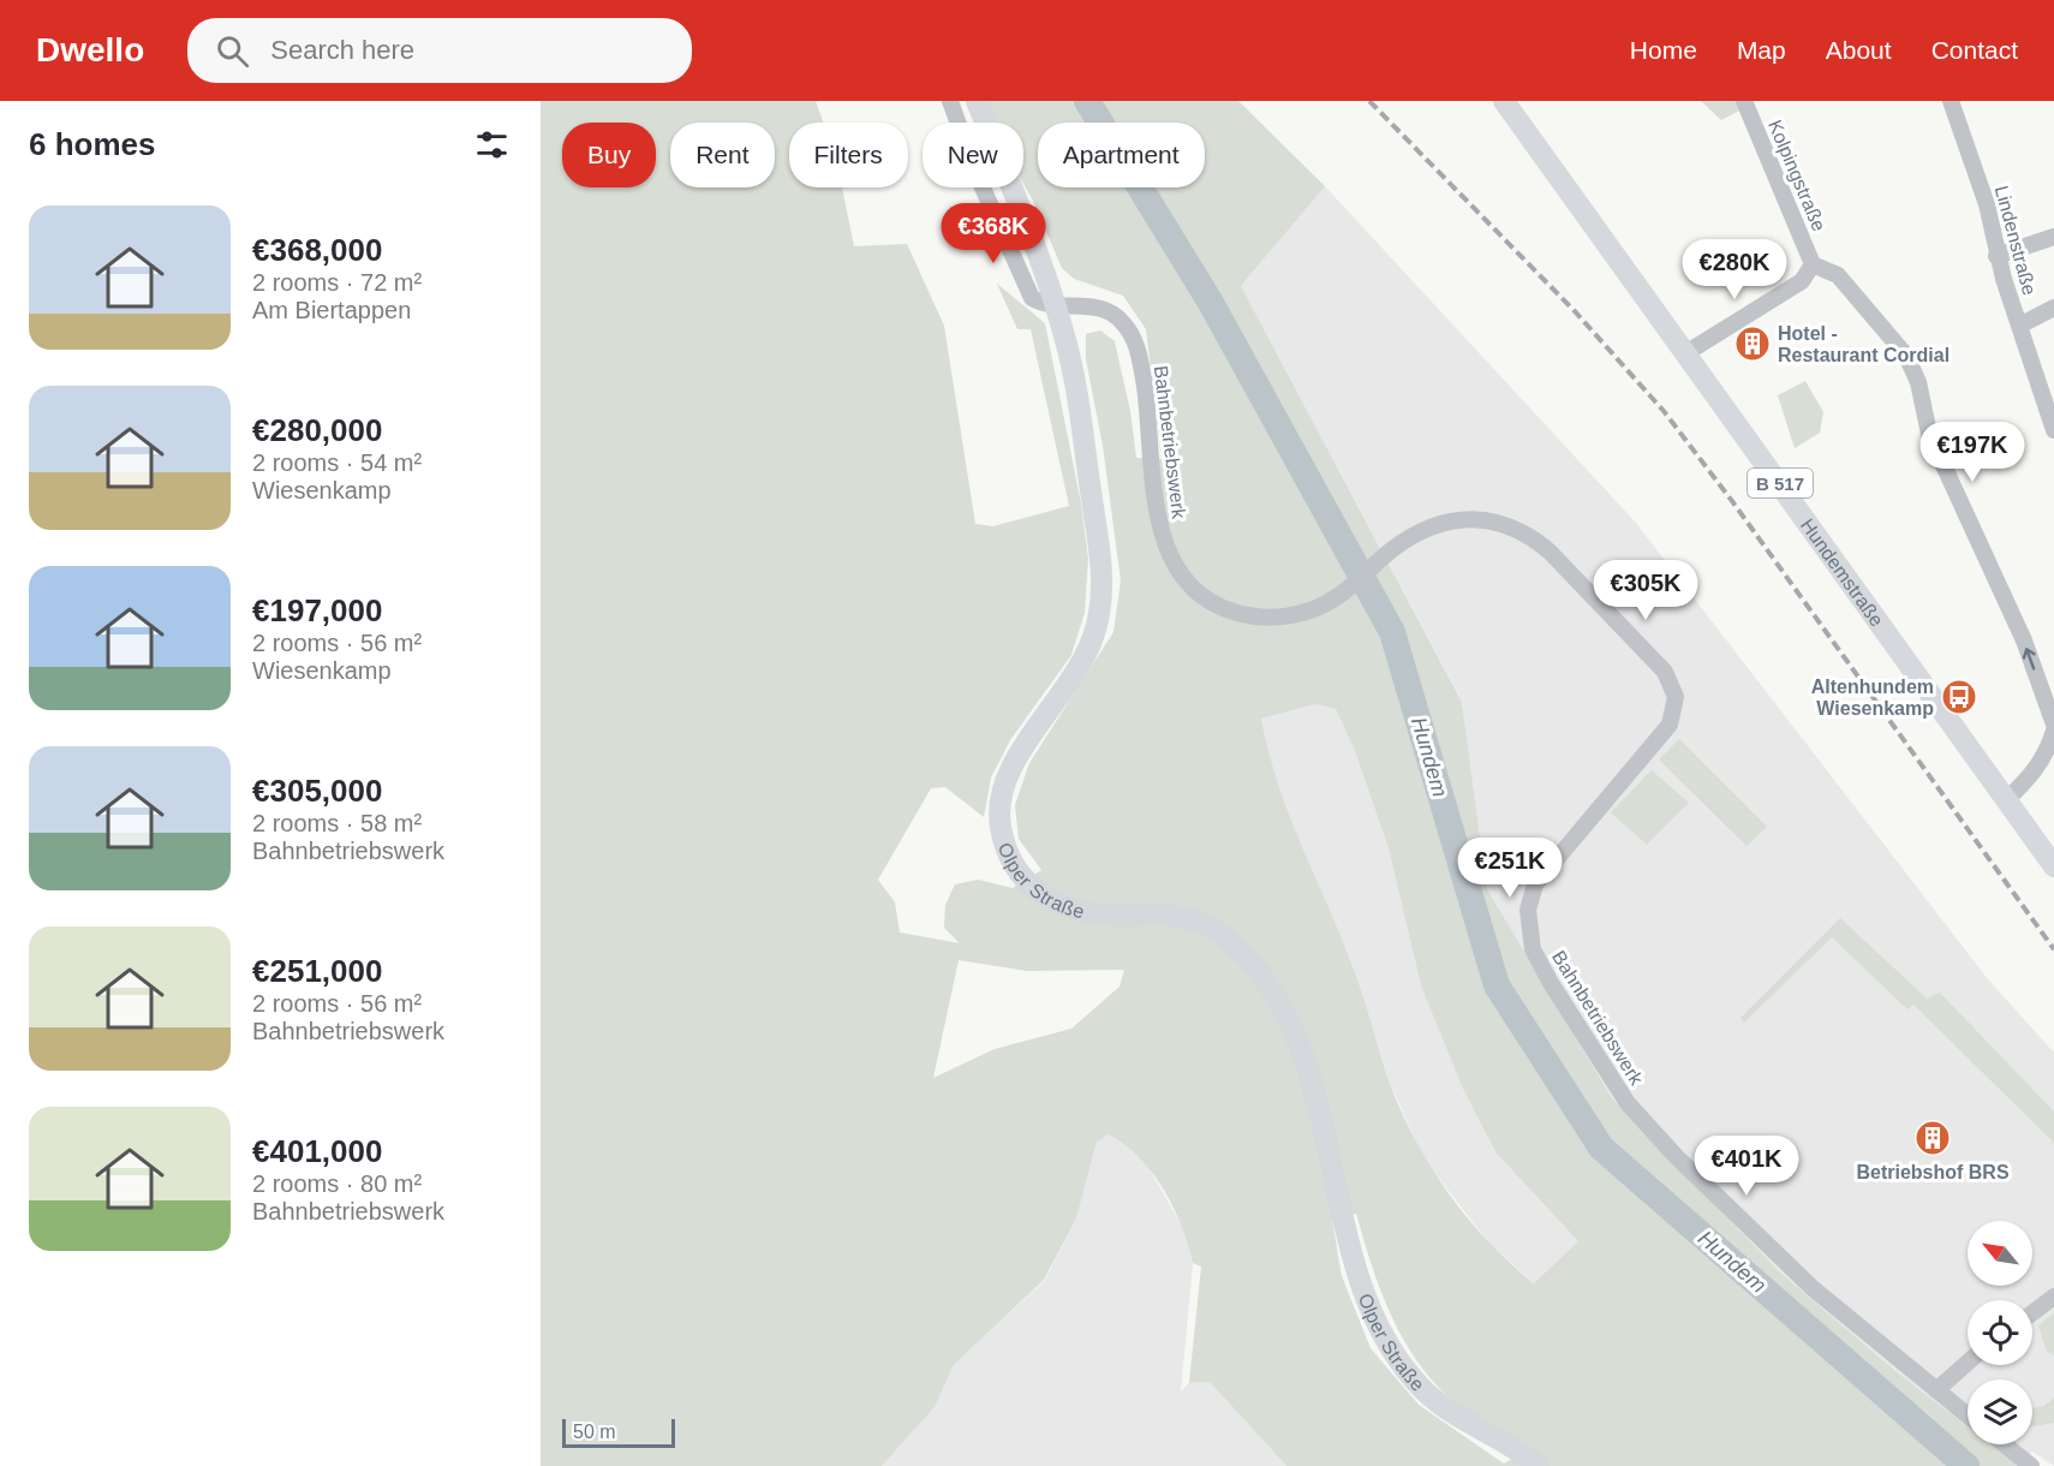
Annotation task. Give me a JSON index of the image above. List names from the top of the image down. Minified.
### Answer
{"streets":{"main road":["B 517","Hundemstraße","Olper Straße"],"street":["Kolpingstraße","Lindenstraße","Bahnbetriebswerk"]},"crossings":[["Bahnbetriebswerk","Olper Straße"]],"water":["Hundem"],"places":{"building":["Hotel - Restaurant Cordial","Betriebshof BRS"],"bus stop":["Altenhundem Wiesenkamp"]},"scale_bar":"50 m","north":"top left","page":{"header":"Dwello","search":"Search here","nav":["Home","Map","About","Contact"],"heading":"6 homes","chip":["Buy","Rent","Filters","New","Apartment"],"list":[{"name":"€368,000","note":"2 rooms · 72 m² · Am Biertappen"},{"name":"€280,000","note":"2 rooms · 54 m² · Wiesenkamp"},{"name":"€197,000","note":"2 rooms · 56 m² · Wiesenkamp"},{"name":"€305,000","note":"2 rooms · 58 m² · Bahnbetriebswerk"},{"name":"€251,000","note":"2 rooms · 56 m² · Bahnbetriebswerk"},{"name":"€401,000","note":"2 rooms · 80 m² · Bahnbetriebswerk"}],"price":["€368K","€280K","€197K","€305K","€251K","€401K"],"scale":"50 m"}}
